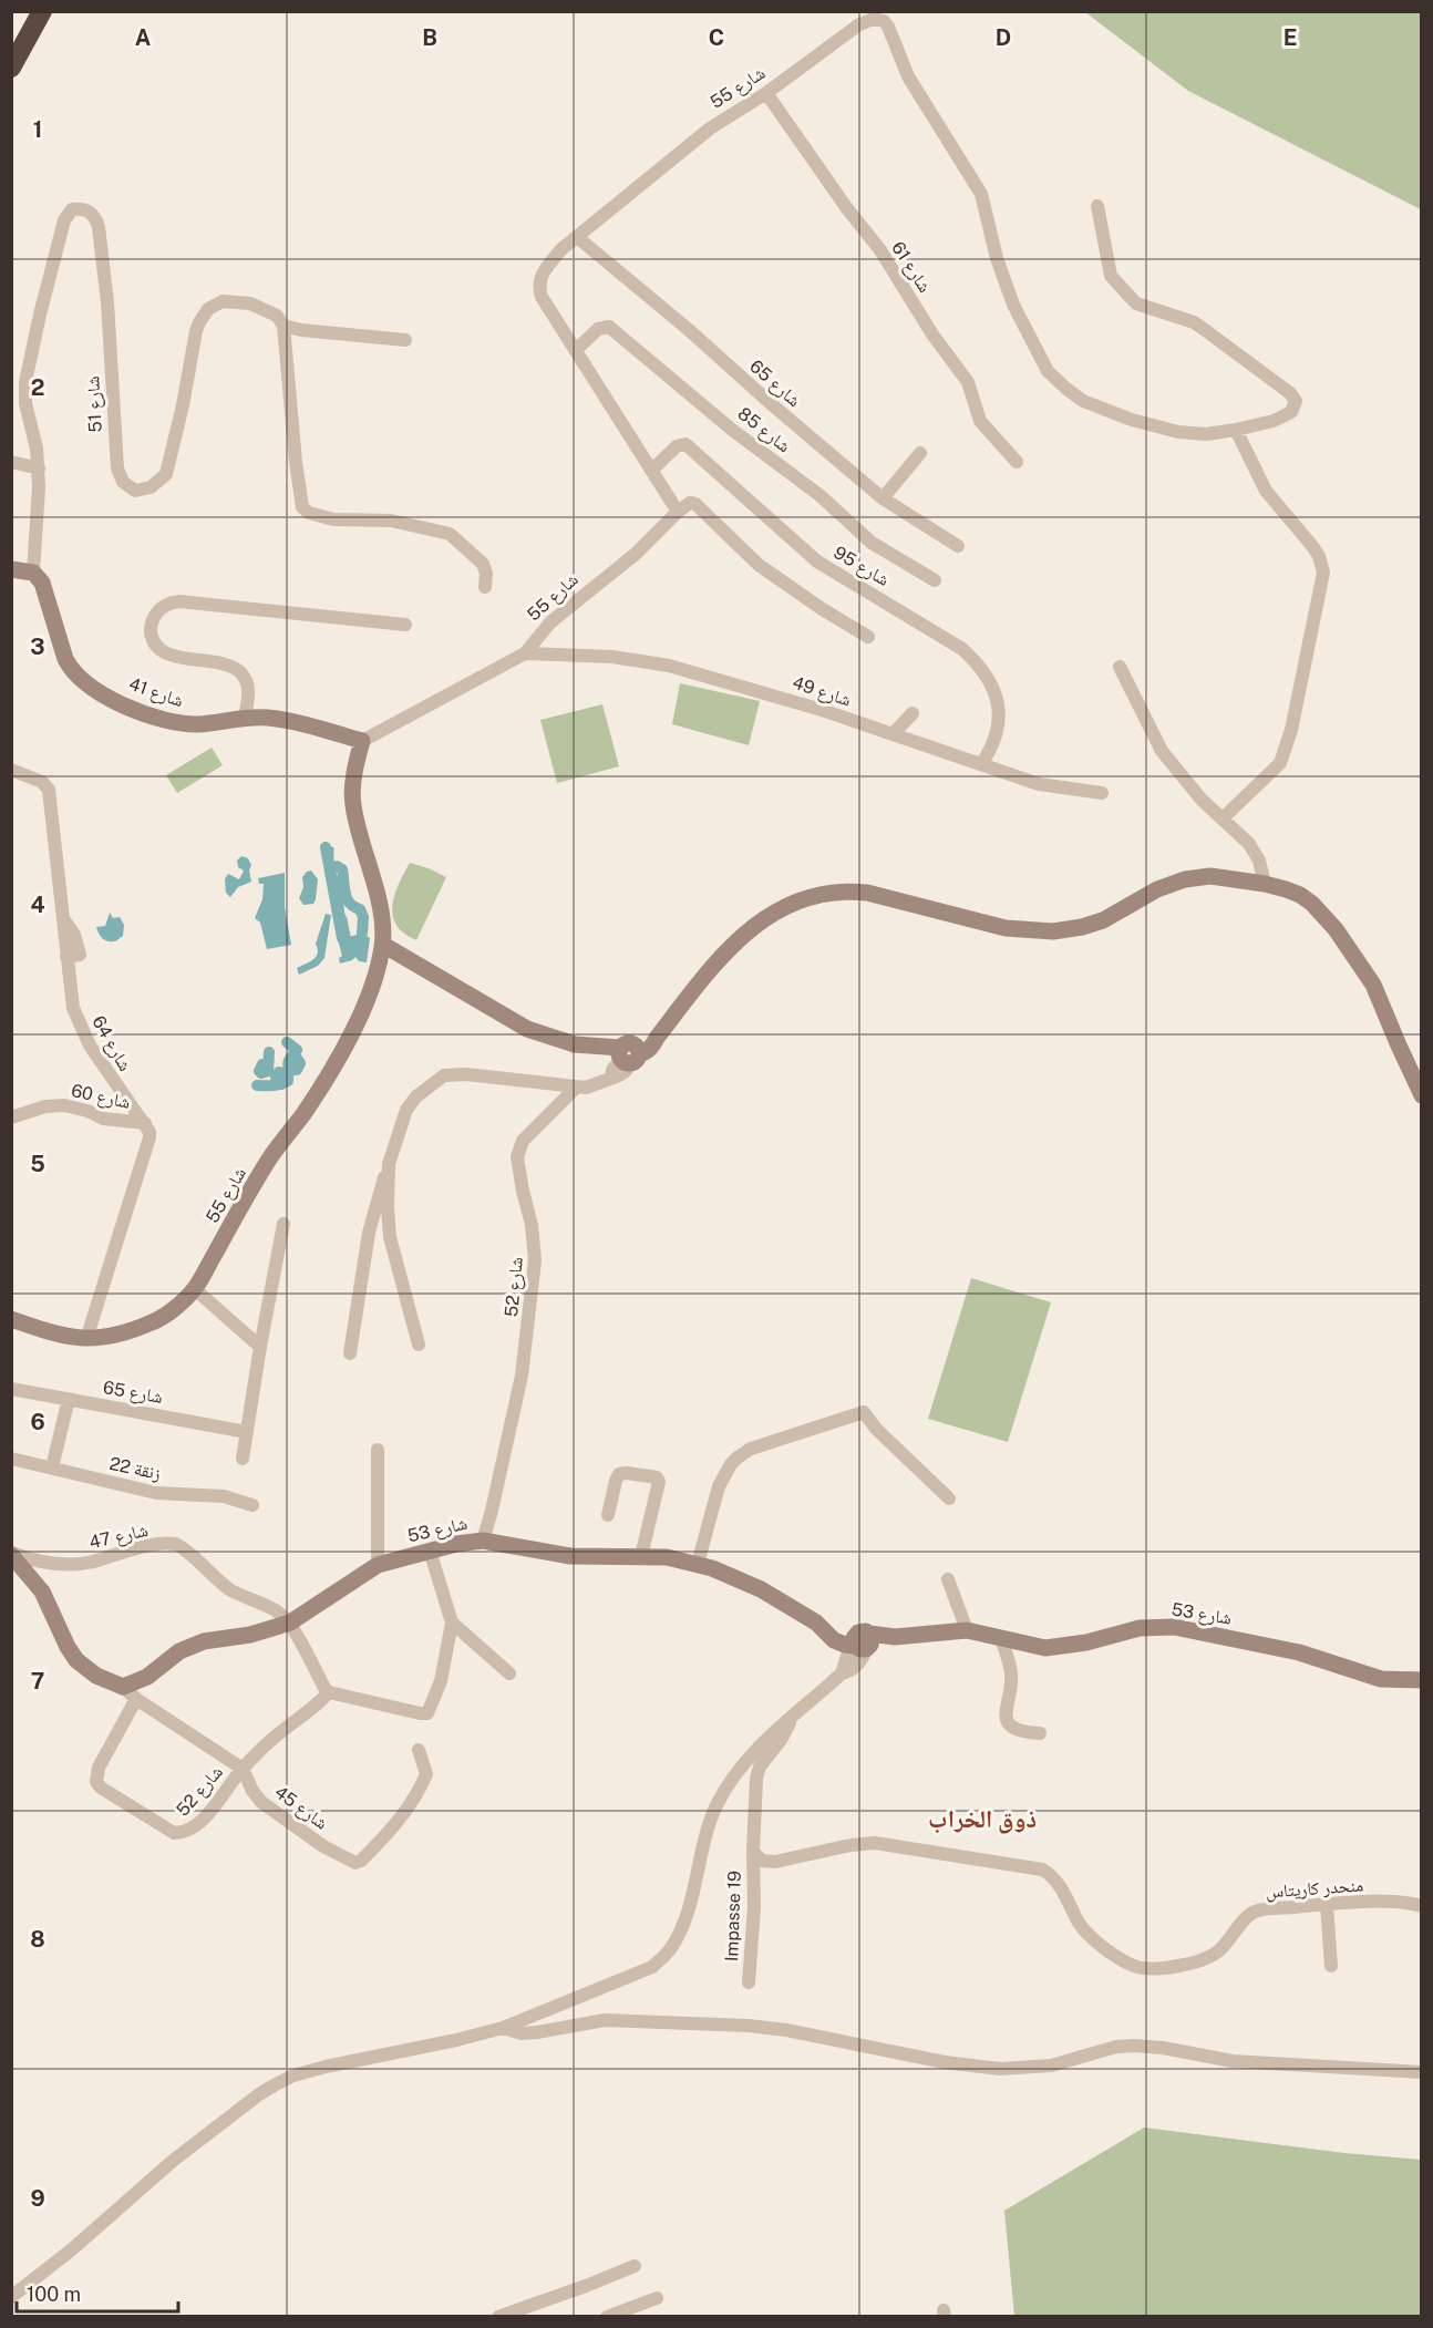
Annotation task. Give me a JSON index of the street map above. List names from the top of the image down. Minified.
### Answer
{"streets":{"street":["شارع 55","شارع 61","شارع 65","شارع 51","شارع 85","شارع 95","شارع 49","شارع 41","شارع 64","شارع 60","شارع 52","زنقة 22","شارع 53","شارع 47","شارع 45","منحدر كاريتاس","Impasse 19"]},"crossings":[["شارع 55","شارع 61"],["شارع 55","شارع 65"],["شارع 55","شارع 85"],["شارع 55","شارع 95"],["شارع 55","شارع 49"],["شارع 55","شارع 41"],["شارع 51","شارع 41"],["شارع 95","شارع 49"],["شارع 64","شارع 60"],["شارع 52","شارع 53"],["شارع 52","شارع 45"],["شارع 53","شارع 47"],["شارع 53","شارع 45"],["منحدر كاريتاس","Impasse 19"]],"districts":["ذوق الخراب"],"scale_bar":"100 m","grid":{"columns":["A","B","C","D","E"],"rows":["1","2","3","4","5","6","7","8","9"]}}
